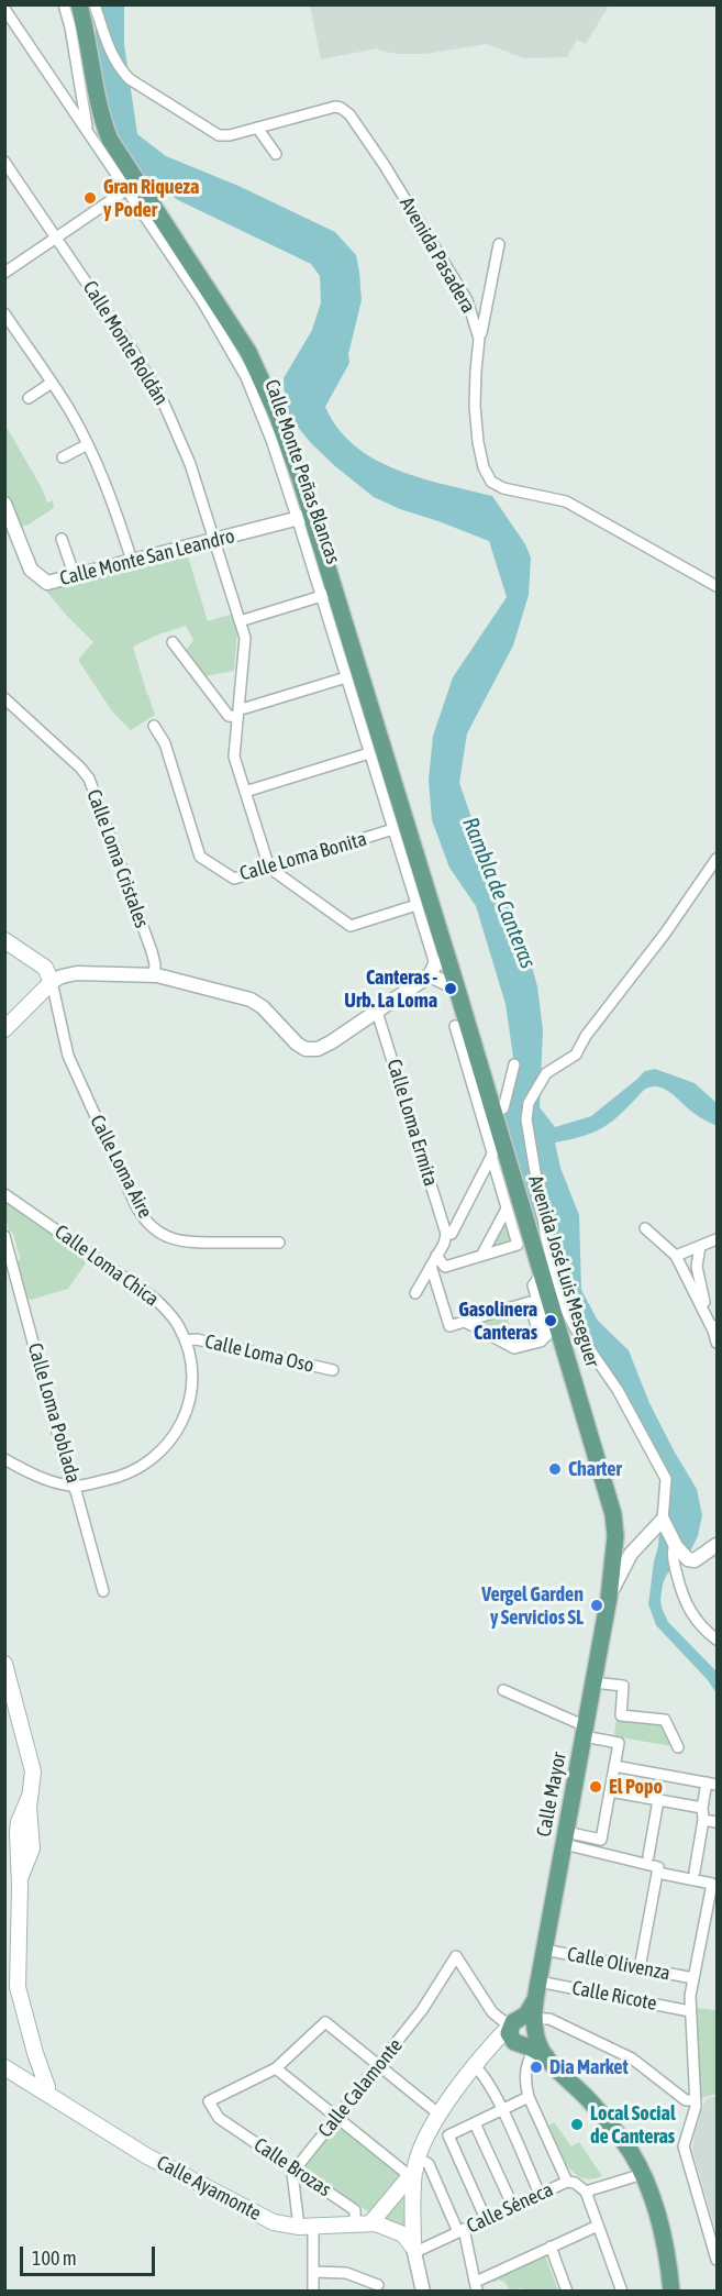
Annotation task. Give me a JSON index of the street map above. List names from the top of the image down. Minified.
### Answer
{"streets":{"main road":["Calle Monte Peñas Blancas","Avenida José Luis Meseguer","Calle Mayor","Calle Ayamonte"],"street":["Avenida Pasadera","Calle Monte Roldán","Calle Monte San Leandro","Calle Loma Bonita","Calle Loma Cristales","Calle Loma Ermita","Calle Loma Aire","Calle Loma Chica","Calle Loma Oso","Calle Loma Poblada","Calle Olivenza","Calle Ricote","Calle Calamonte","Calle Brozas","Calle Séneca"]},"crossings":[["Calle Monte Roldán","Calle Monte San Leandro"],["Calle Monte Roldán","Calle Loma Bonita"],["Calle Monte Peñas Blancas","Calle Monte San Leandro"],["Calle Monte Peñas Blancas","Calle Loma Bonita"],["Calle Monte Peñas Blancas","Avenida José Luis Meseguer"],["Calle Loma Chica","Calle Loma Oso"],["Calle Loma Chica","Calle Loma Poblada"],["Avenida José Luis Meseguer","Calle Mayor"],["Calle Mayor","Calle Olivenza"],["Calle Mayor","Calle Ricote"],["Calle Mayor","Calle Calamonte"],["Calle Calamonte","Calle Brozas"],["Calle Brozas","Calle Ayamonte"]],"water":["Rambla de Canteras"],"places":["Gran Riqueza y Poder","Canteras - Urb. La Loma","Gasolinera Canteras","Charter","Vergel Garden y Servicios SL","El Popo","Dia Market","Local Social de Canteras"],"scale_bar":"100 m"}
